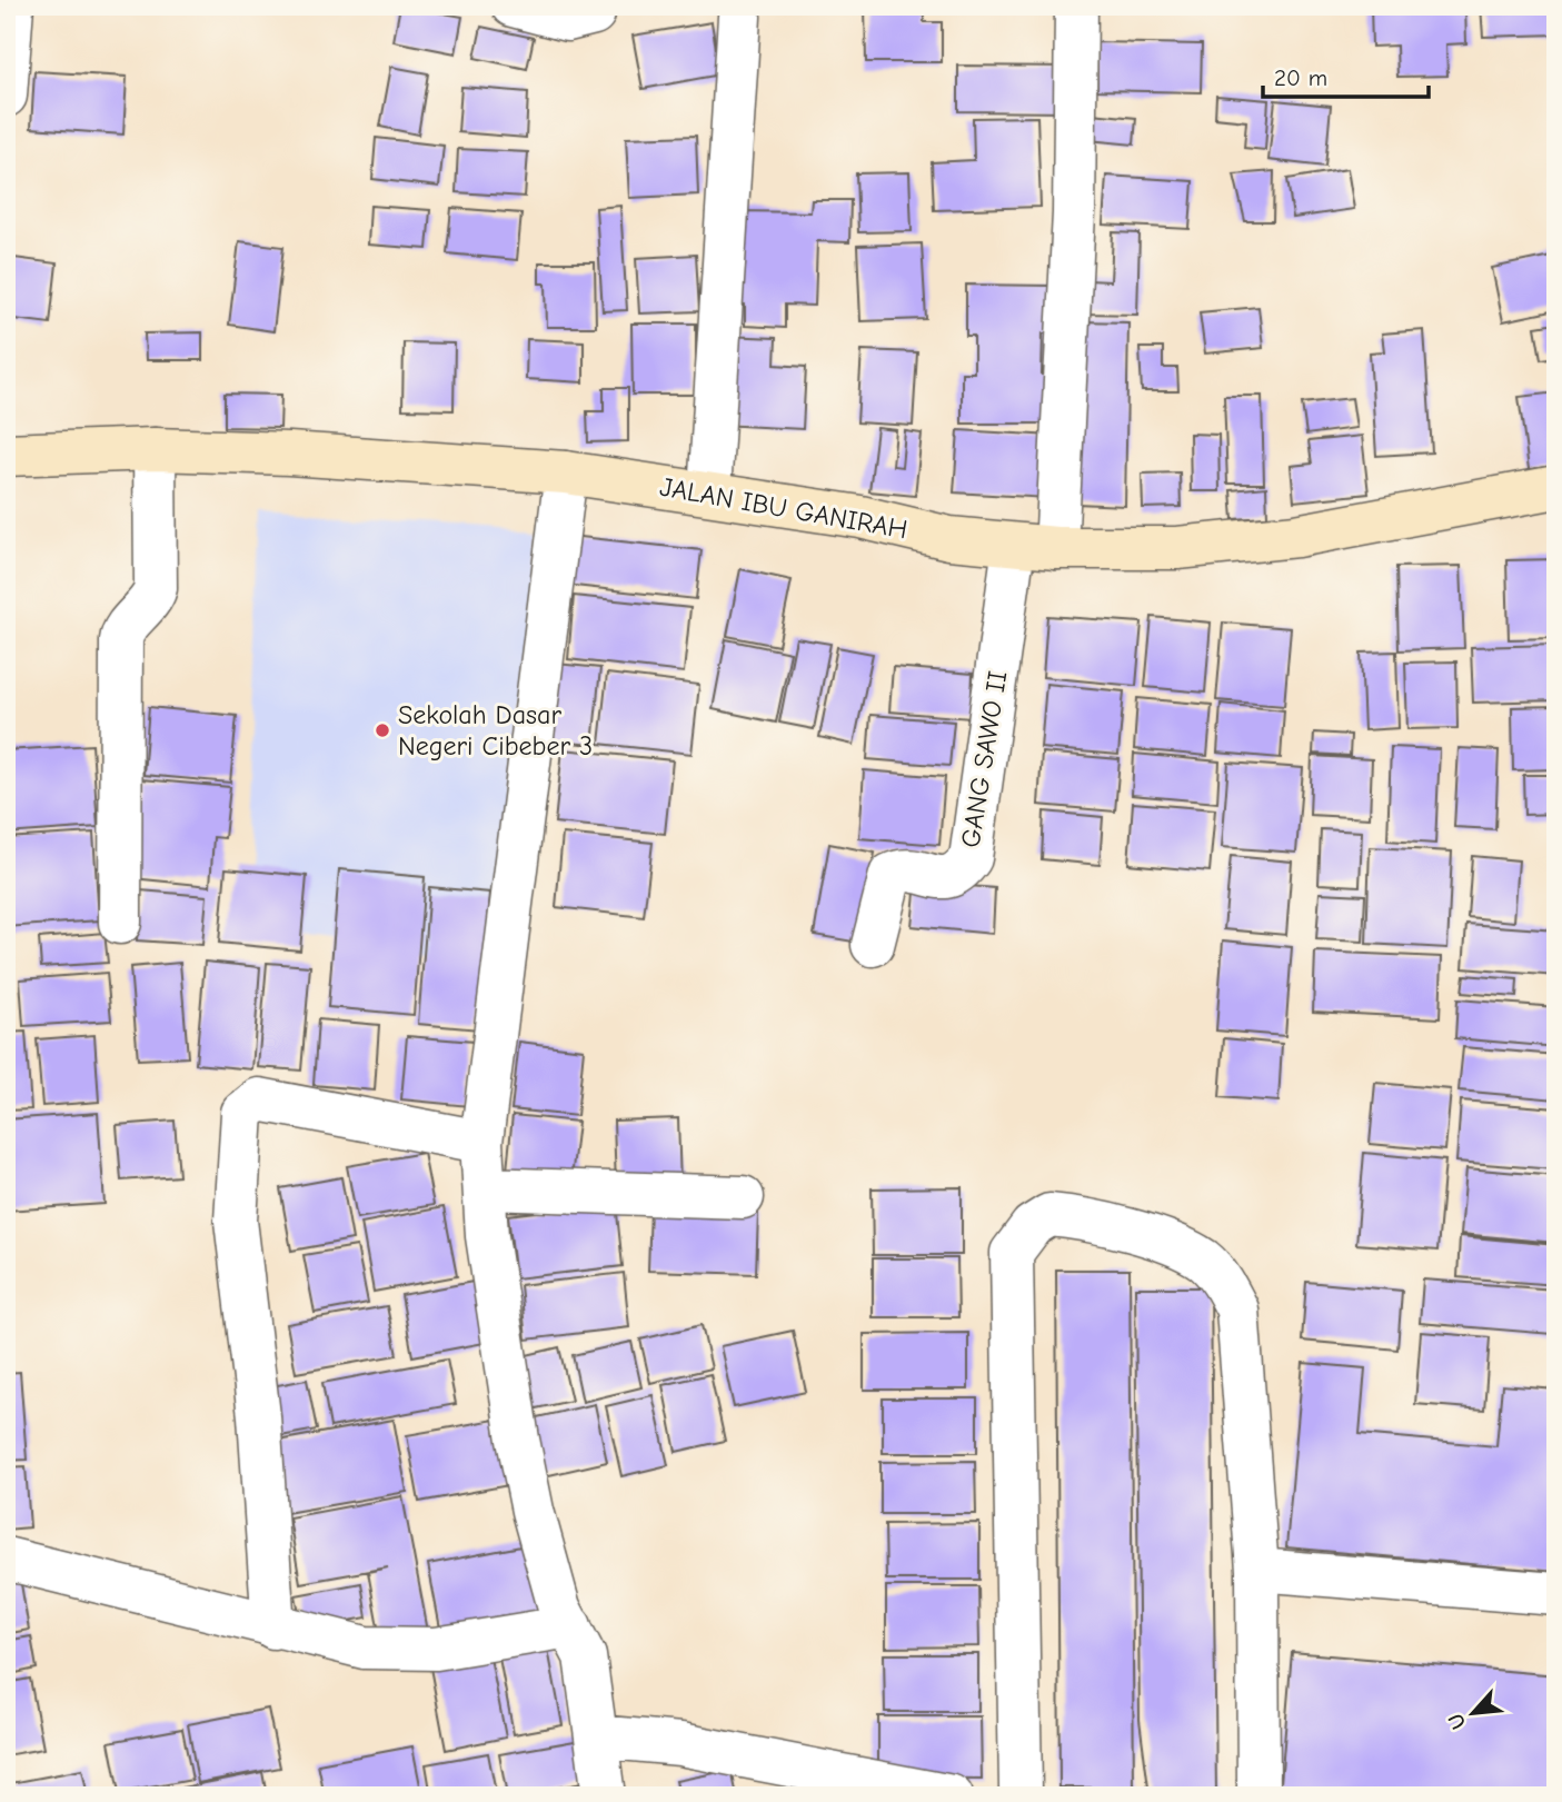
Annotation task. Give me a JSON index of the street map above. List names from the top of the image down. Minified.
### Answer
{"streets":{"main road":["JALAN IBU GANIRAH"],"street":["GANG SAWO II"]},"crossings":[["JALAN IBU GANIRAH","GANG SAWO II"]],"places":["Sekolah Dasar Negeri Cibeber 3"],"scale_bar":"20 m","north":"bottom left"}
